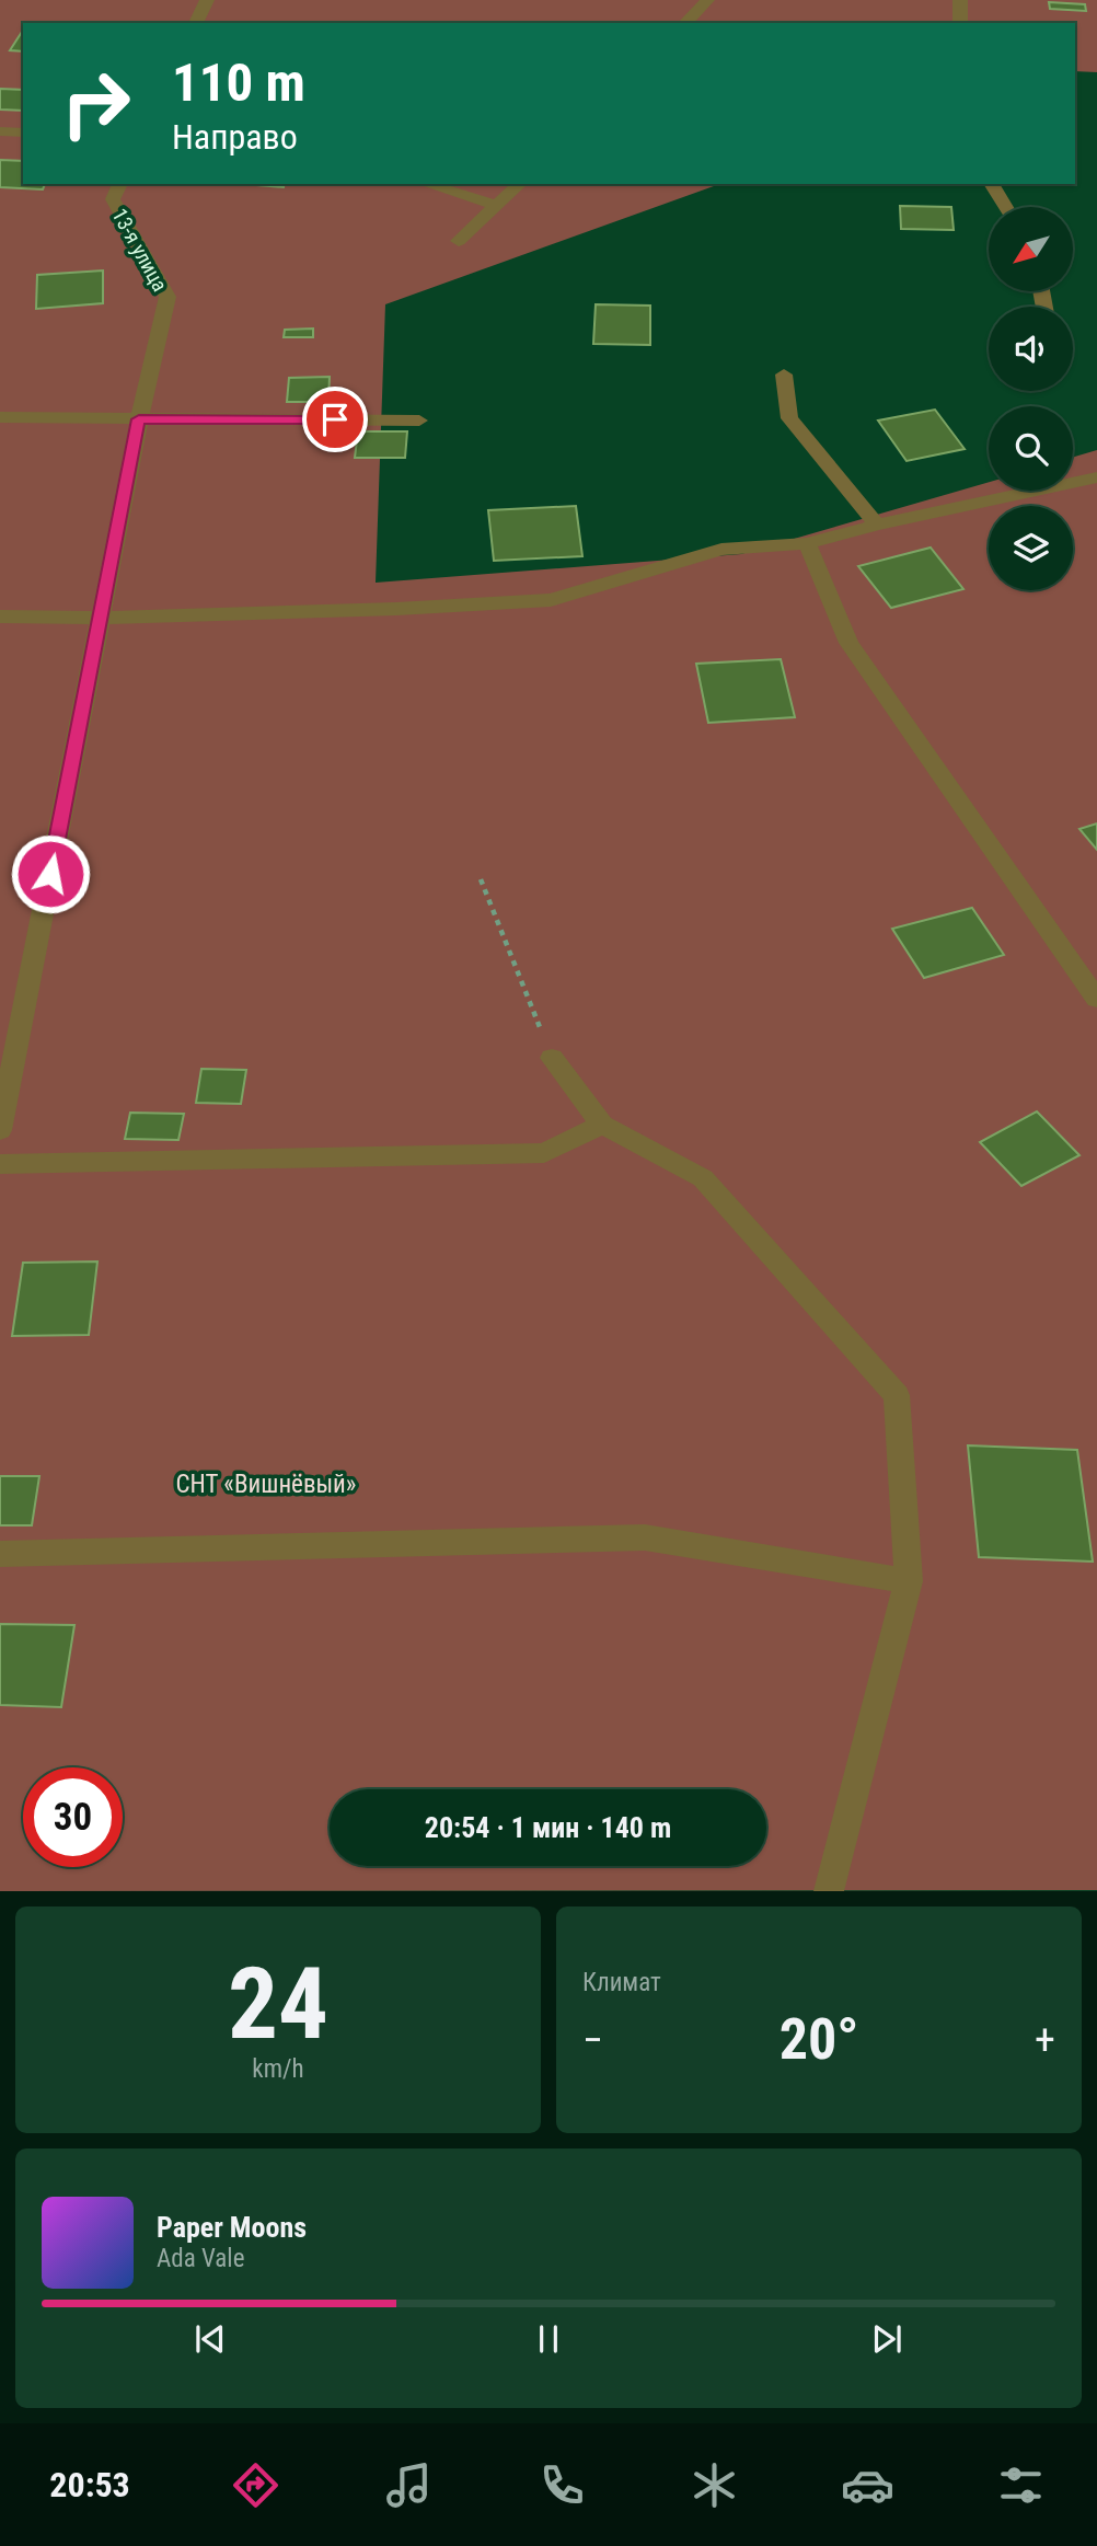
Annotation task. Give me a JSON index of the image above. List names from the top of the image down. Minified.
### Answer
{"streets":{"street":["13-я улица"]},"parks":["СНТ «Вишнёвый»"],"north":"bottom left","page":{"turn":["110 m","Направо"],"limit":"30","trip":"20:54 · 1 мин · 140 m","tile":[["24","km/h"],"Климат"],"heat":["−","20°","+"],"song":["Paper Moons","Ada Vale"],"tabs":"20:53"}}
